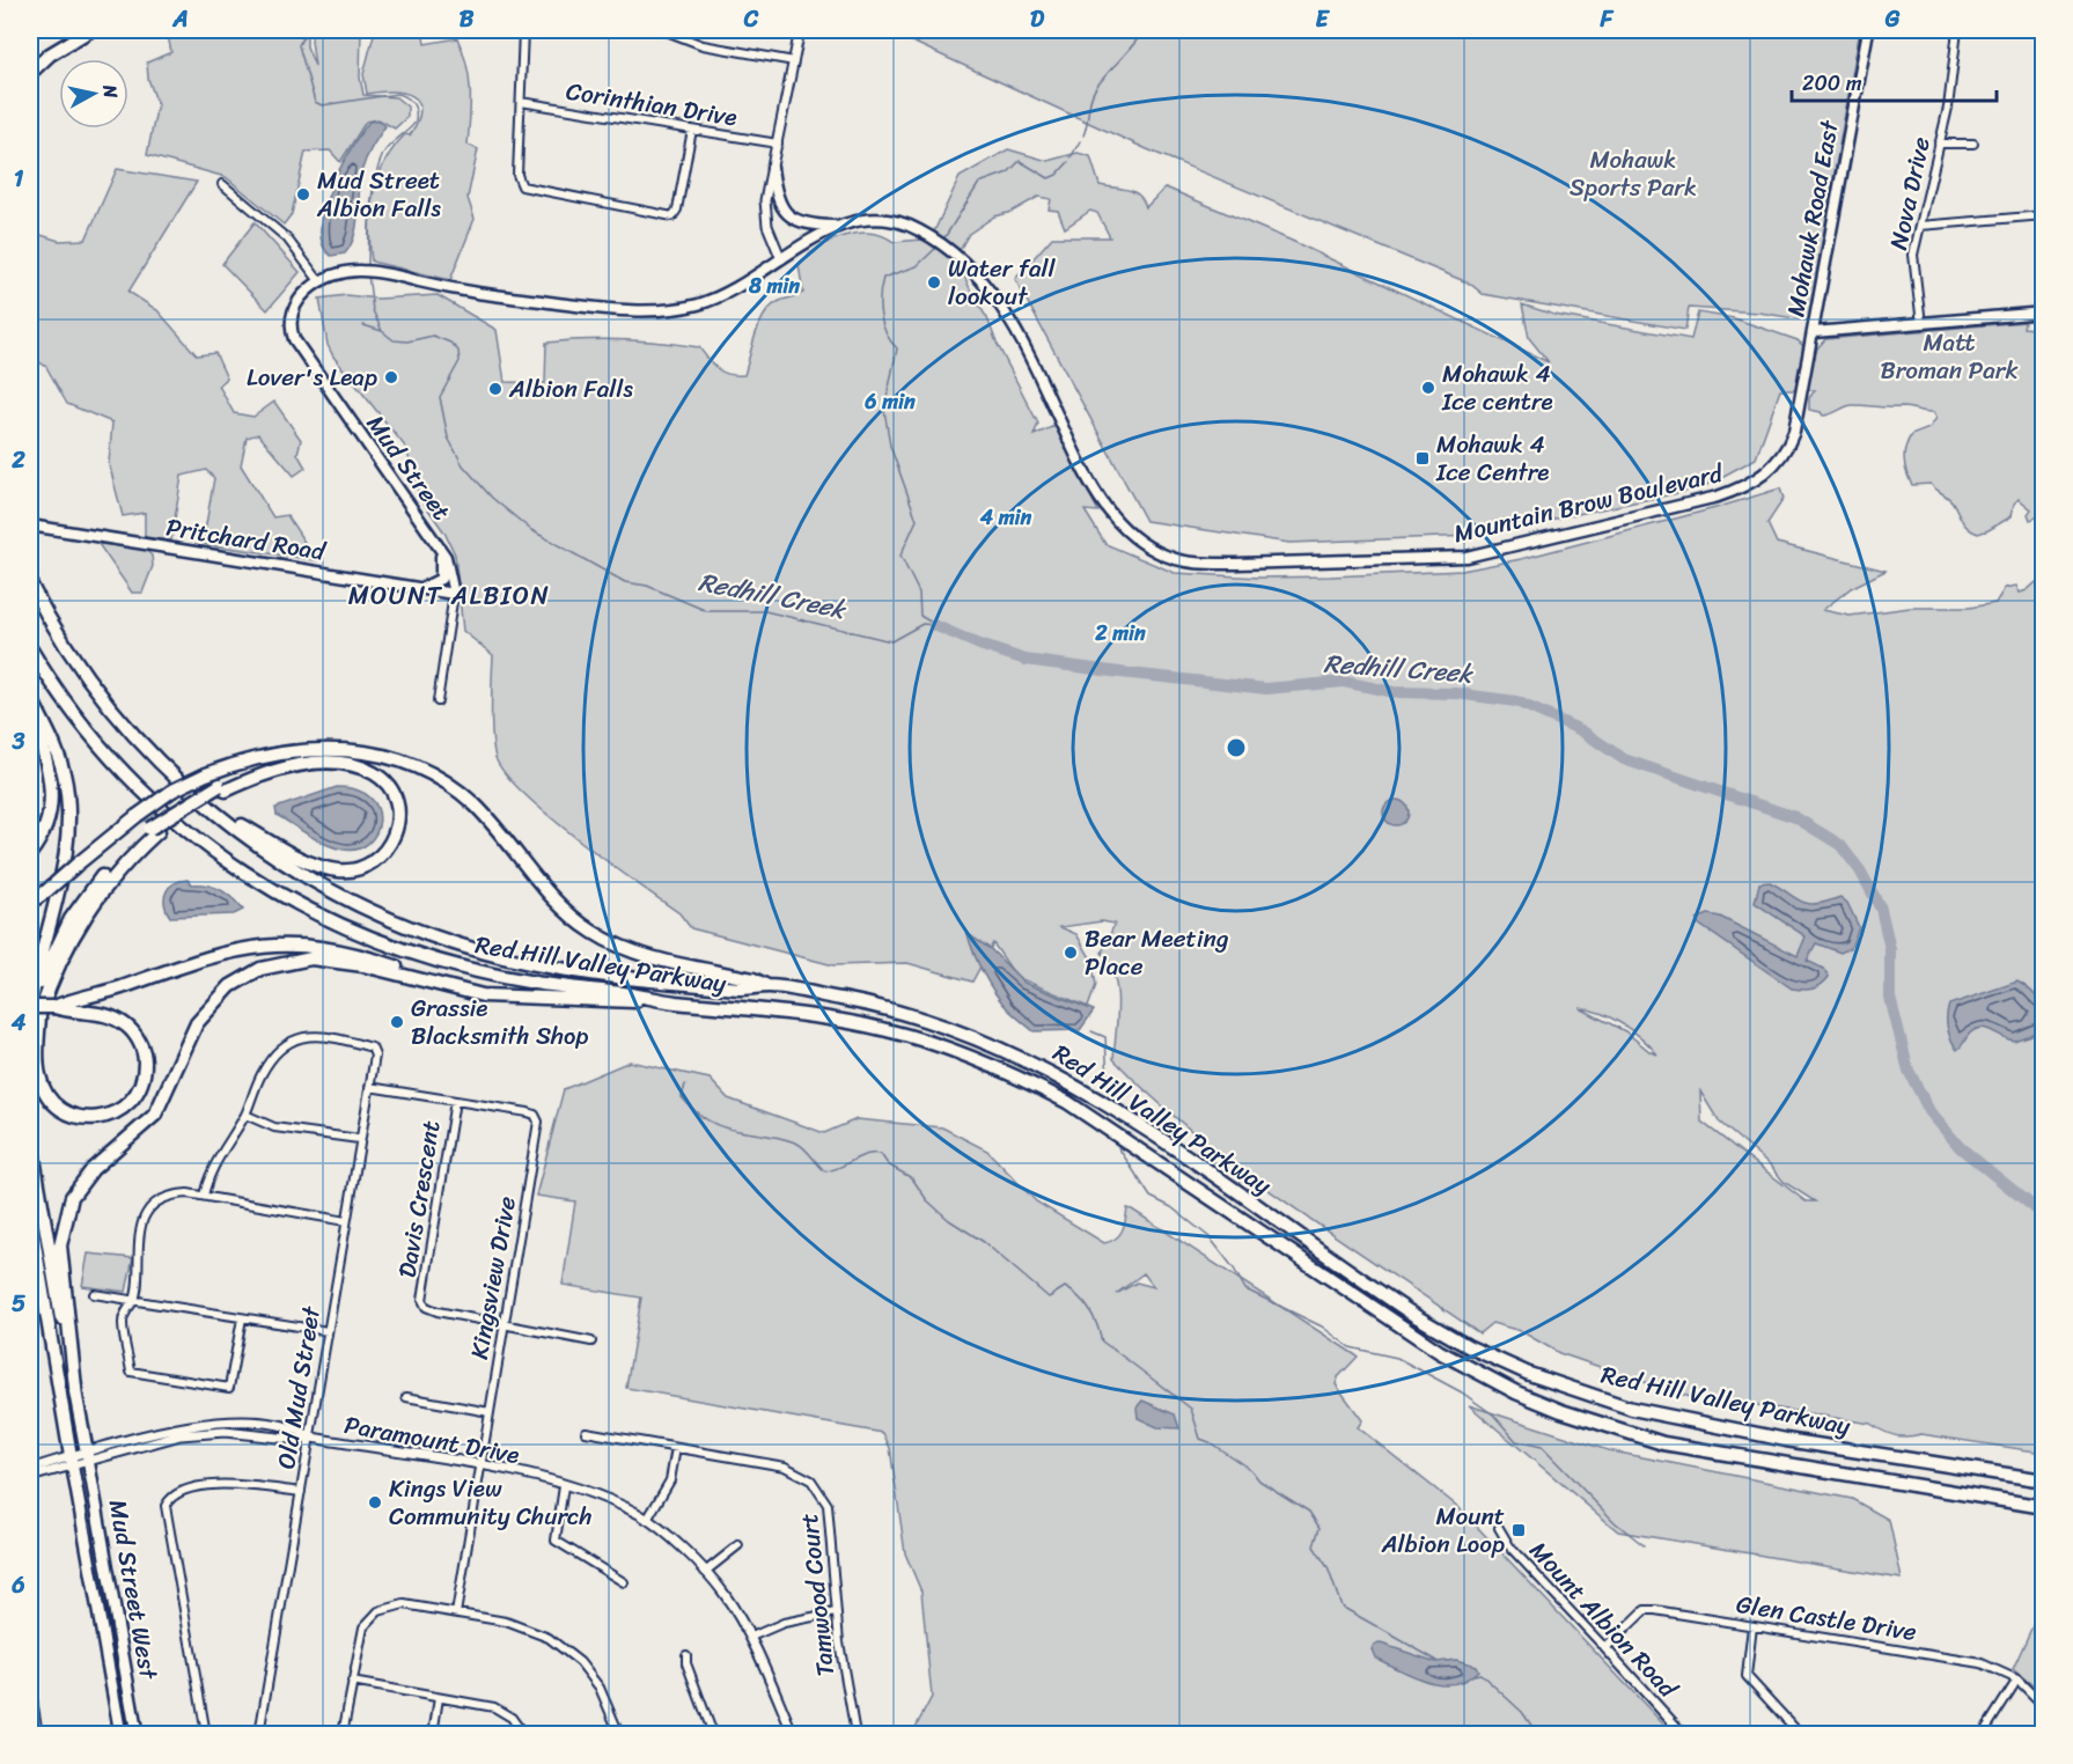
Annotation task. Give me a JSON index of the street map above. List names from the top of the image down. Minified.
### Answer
{"streets":{"highway":["Red Hill Valley Parkway"],"main road":["Mohawk Road East","Mud Street","Mountain Brow Boulevard","Pritchard Road","Mud Street West"],"street":["Corinthian Drive","Nova Drive","Davis Crescent","Kingsview Drive","Old Mud Street","Paramount Drive","Tamwood Court","Glen Castle Drive","Mount Albion Road"]},"crossings":[["Mohawk Road East","Mountain Brow Boulevard"],["Mud Street","Mountain Brow Boulevard"],["Mud Street","Pritchard Road"],["Davis Crescent","Kingsview Drive"],["Kingsview Drive","Old Mud Street"],["Kingsview Drive","Paramount Drive"],["Old Mud Street","Paramount Drive"],["Paramount Drive","Mud Street West"],["Glen Castle Drive","Mount Albion Road"]],"districts":["MOUNT ALBION"],"water":["Redhill Creek"],"parks":["Mohawk Sports Park","Matt Broman Park"],"places":{"other":["Mud Street Albion Falls","Water fall lookout","Lover's Leap","Mohawk 4 Ice centre","Albion Falls","Bear Meeting Place","Grassie Blacksmith Shop","Kings View Community Church"],"transit":["Mohawk 4 Ice Centre","Mount Albion Loop"]},"scale_bar":"200 m","north":"right","grid":{"columns":["A","B","C","D","E","F","G"],"rows":["1","2","3","4","5","6"]},"rings":["8 min","6 min","4 min","2 min"]}
